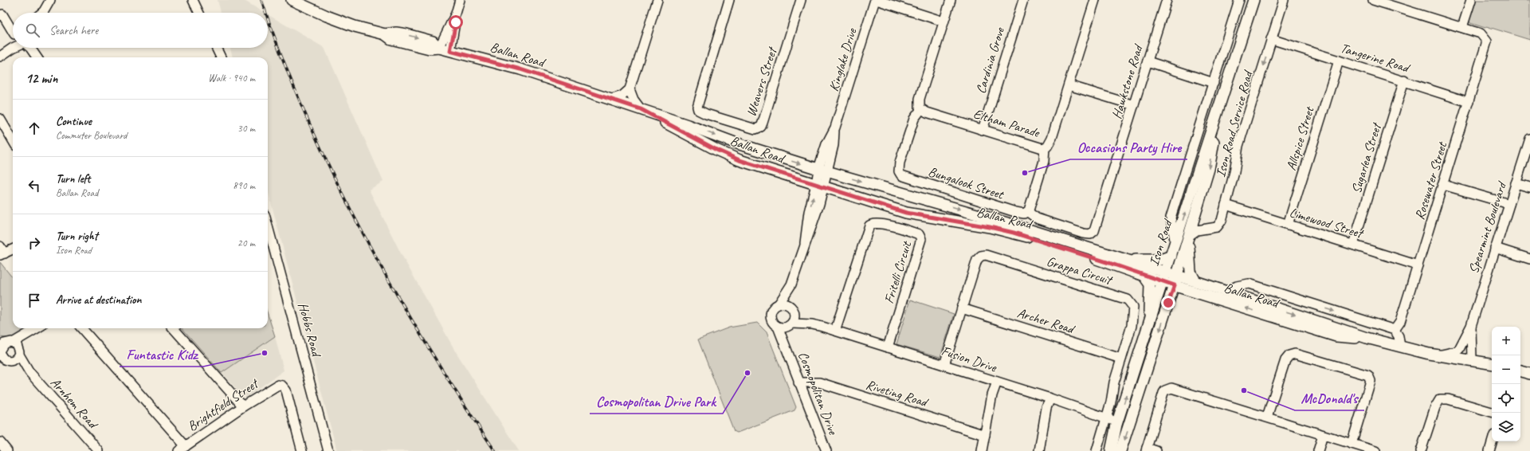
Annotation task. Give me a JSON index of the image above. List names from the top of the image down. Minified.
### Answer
{"streets":{"main road":["Ballan Road","Ison Road"],"street":["Tangerine Road","Kinglake Drive","Cardinia Grove","Weavers Street","Hawkstone Road","Eltham Parade","Ison Road Service Road","Allspice Street","Sugarlea Street","Rosewater Street","Bungalook Street","Limewood Street","Spearmint Boulevard","Grappa Circuit","Fritelli Circuit","Archer Road","Hobbs Road","Fusion Drive","Cosmopolitan Drive","Riveting Road","Arnhem Road","Brightfield Street"]},"crossings":[["Ballan Road","Kinglake Drive"],["Ballan Road","Rosewater Street"],["Ballan Road","Spearmint Boulevard"],["Ballan Road","Ison Road"],["Tangerine Road","Ison Road Service Road"],["Tangerine Road","Allspice Street"],["Tangerine Road","Sugarlea Street"],["Tangerine Road","Rosewater Street"],["Cardinia Grove","Eltham Parade"],["Hawkstone Road","Bungalook Street"],["Eltham Parade","Bungalook Street"],["Ison Road Service Road","Limewood Street"],["Ison Road Service Road","Ison Road"],["Allspice Street","Limewood Street"],["Sugarlea Street","Limewood Street"],["Rosewater Street","Limewood Street"],["Ison Road","Fusion Drive"],["Grappa Circuit","Archer Road"],["Grappa Circuit","Fusion Drive"],["Fritelli Circuit","Fusion Drive"],["Fusion Drive","Cosmopolitan Drive"],["Cosmopolitan Drive","Riveting Road"]],"places":["Occasions Party Hire","Funtastic Kidz","Cosmopolitan Drive Park","McDonald's"],"page":{"search":"Search here","heading":["12 min","Walk · 940 m"],"list":[["Continue","Commuter Boulevard","30 m"],["Turn left","Ballan Road","890 m"],["Turn right","Ison Road","20 m"],"Arrive at destination"],"map_buttons":["+","−"]}}
